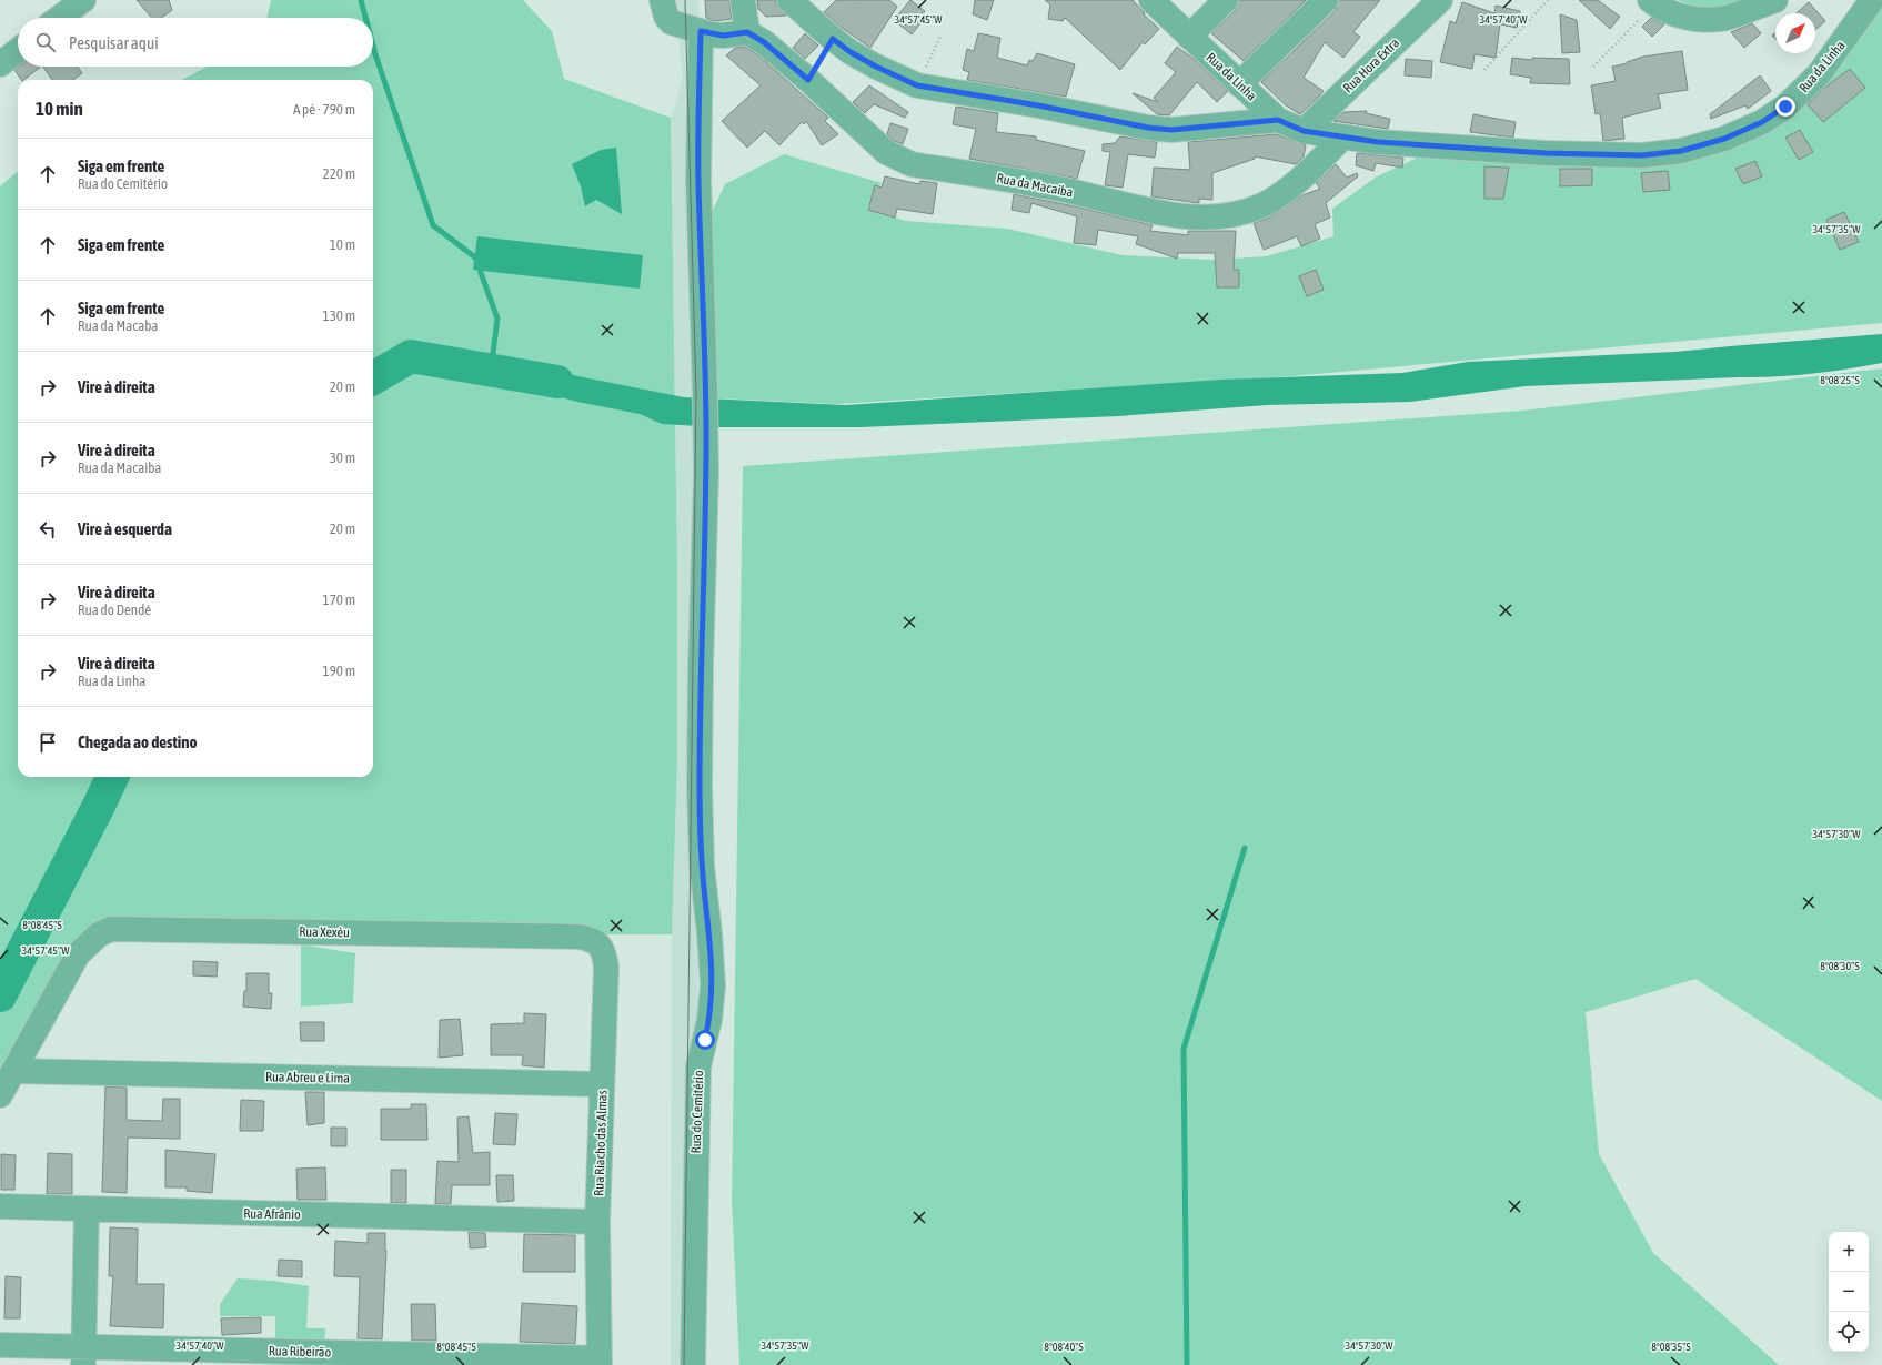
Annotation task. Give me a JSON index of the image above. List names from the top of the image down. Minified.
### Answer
{"streets":{"street":["Rua Hora Extra","Rua da Linha","Rua da Macaiba","Rua Xexéu","Rua Abreu e Lima","Rua do Cemitério","Rua Riacho das Almas","Rua Afrânio","Rua Ribeirão"]},"crossings":[["Rua Hora Extra","Rua da Linha"],["Rua da Linha","Rua da Macaiba"],["Rua Xexéu","Rua Abreu e Lima"],["Rua Xexéu","Rua Riacho das Almas"],["Rua Abreu e Lima","Rua Riacho das Almas"],["Rua Riacho das Almas","Rua Afrânio"],["Rua Riacho das Almas","Rua Ribeirão"]],"north":"top right","page":{"search":"Pesquisar aqui","heading":["10 min","A pé · 790 m"],"list":[["Siga em frente","Rua do Cemitério","220 m"],["Siga em frente","10 m"],["Siga em frente","Rua da Macaba","130 m"],["Vire à direita","20 m"],["Vire à direita","Rua da Macaiba","30 m"],["Vire à esquerda","20 m"],["Vire à direita","Rua do Dendé","170 m"],["Vire à direita","Rua da Linha","190 m"],"Chegada ao destino"],"map_buttons":["+","−"]},"coordinates":["34°57'45\"W","34°57'40\"W","34°57'35\"W","8°08'25\"S","34°57'30\"W","8°08'45\"S","8°08'30\"S","8°08'40\"S","8°08'35\"S"]}
